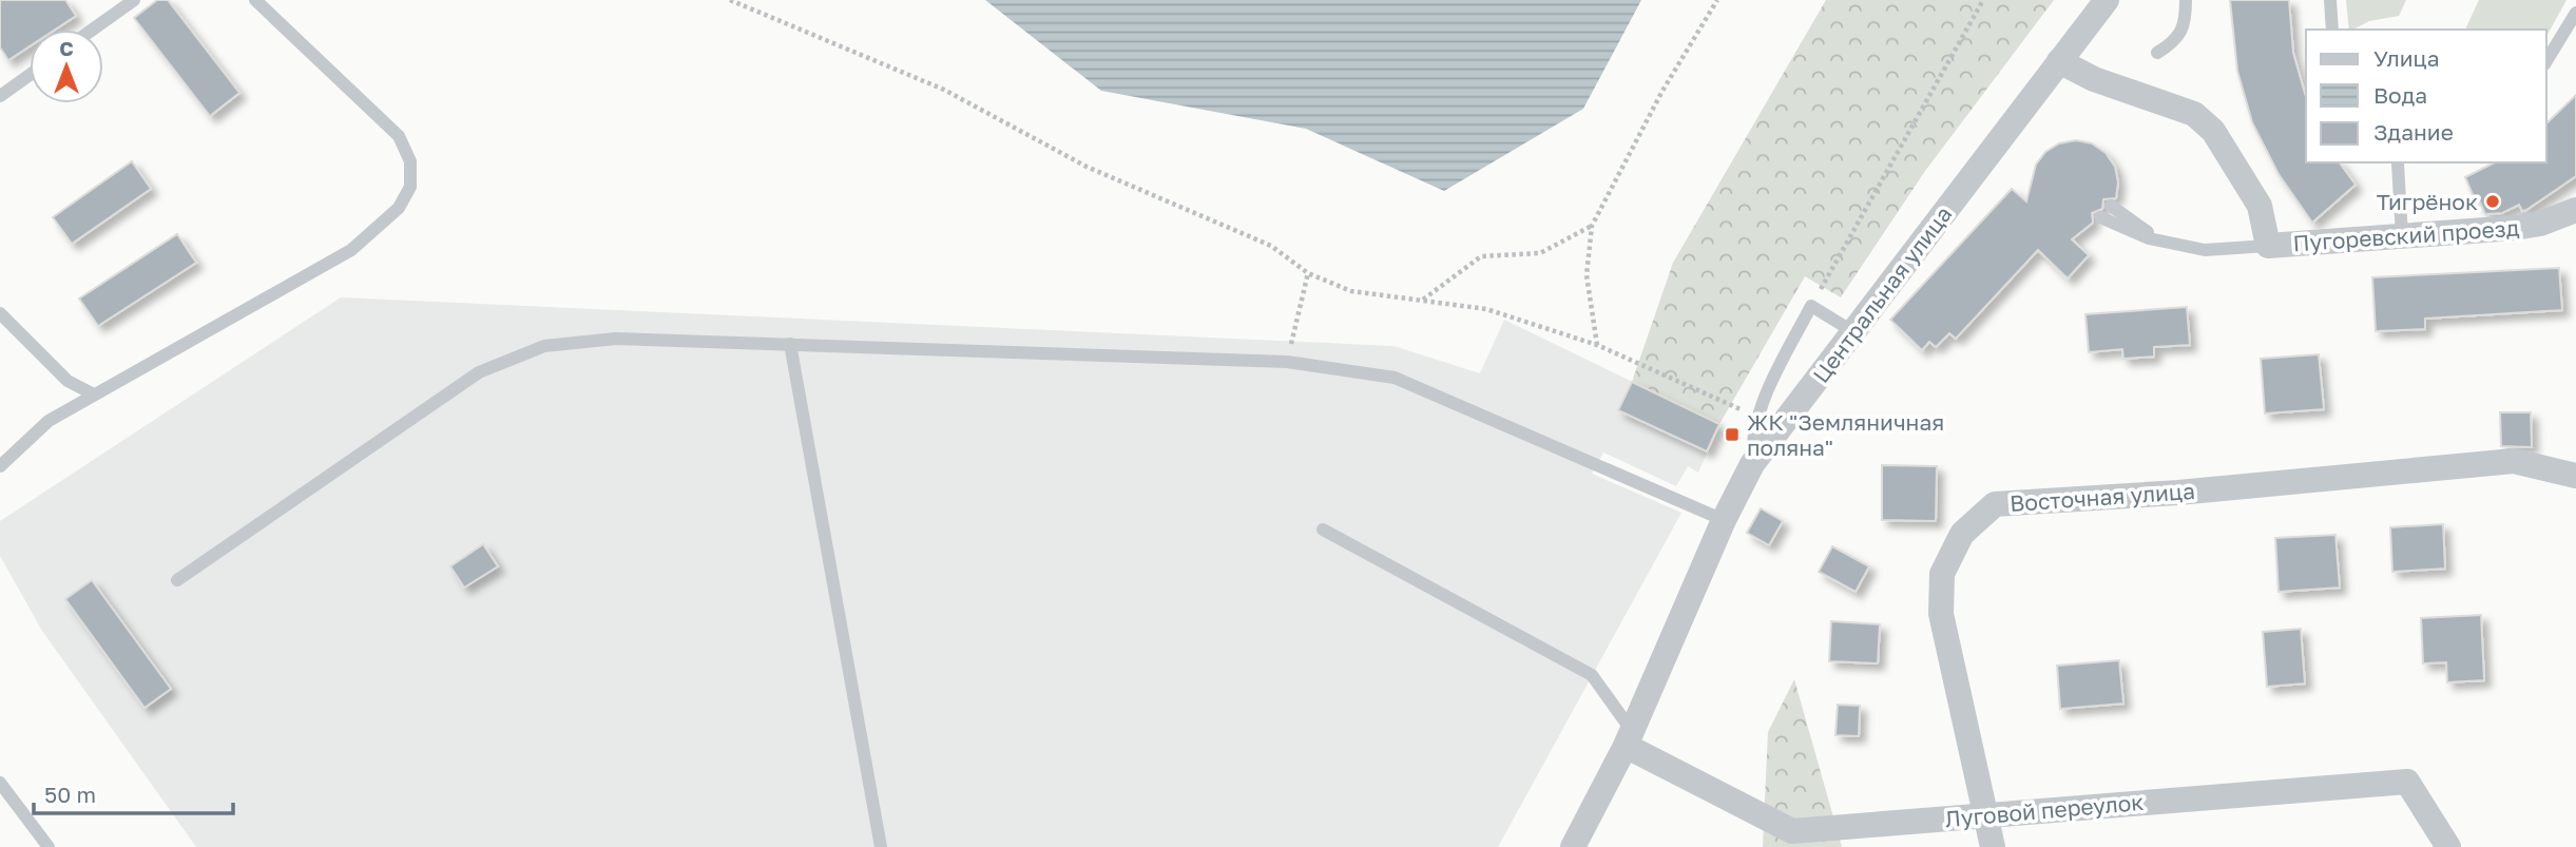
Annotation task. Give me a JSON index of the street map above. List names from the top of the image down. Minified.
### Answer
{"streets":{"street":["Пугоревский проезд","Центральная улица","Восточная улица","Луговой переулок"]},"crossings":[["Пугоревский проезд","Центральная улица"],["Центральная улица","Луговой переулок"],["Восточная улица","Луговой переулок"]],"places":{"other":["Тигрёнок"],"transit":["ЖК \"Земляничная поляна\""]},"legend":["Улица","Вода","Здание"],"scale_bar":"50 m","north":"top"}
